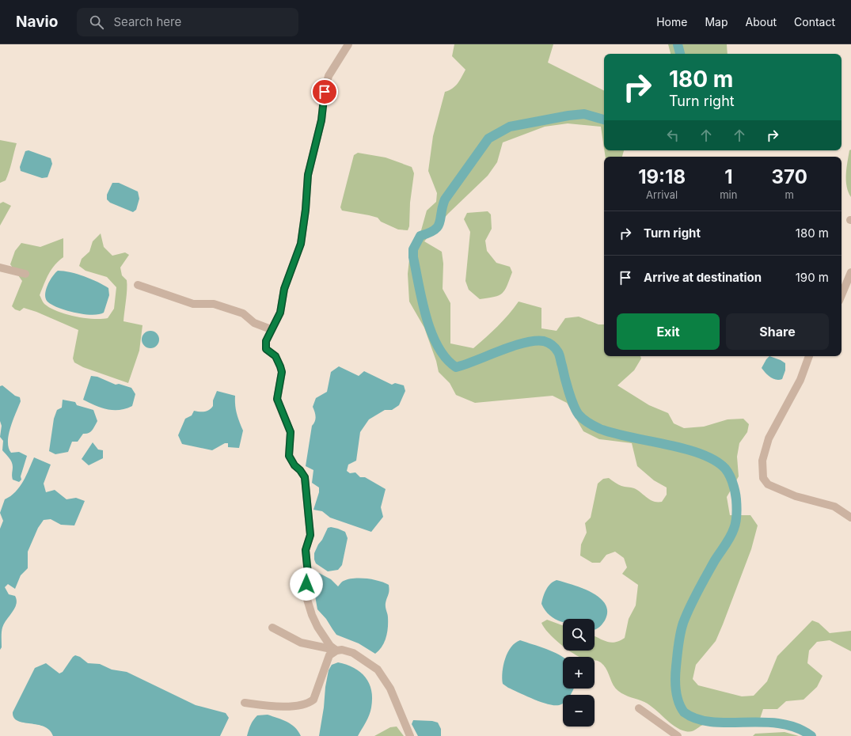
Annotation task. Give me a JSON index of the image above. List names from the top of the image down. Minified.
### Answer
{"page":{"header":"Navio","search":"Search here","nav":["Home","Map","About","Contact"],"turn":["180 m","Turn right"],"eta":["19:18","Arrival","1","min","370","m"],"list":[{"name":"Turn right","value":"180 m"},{"name":"Arrive at destination","value":"190 m"}],"buttons":["Exit","Share"],"map_buttons":["+","−"]}}
